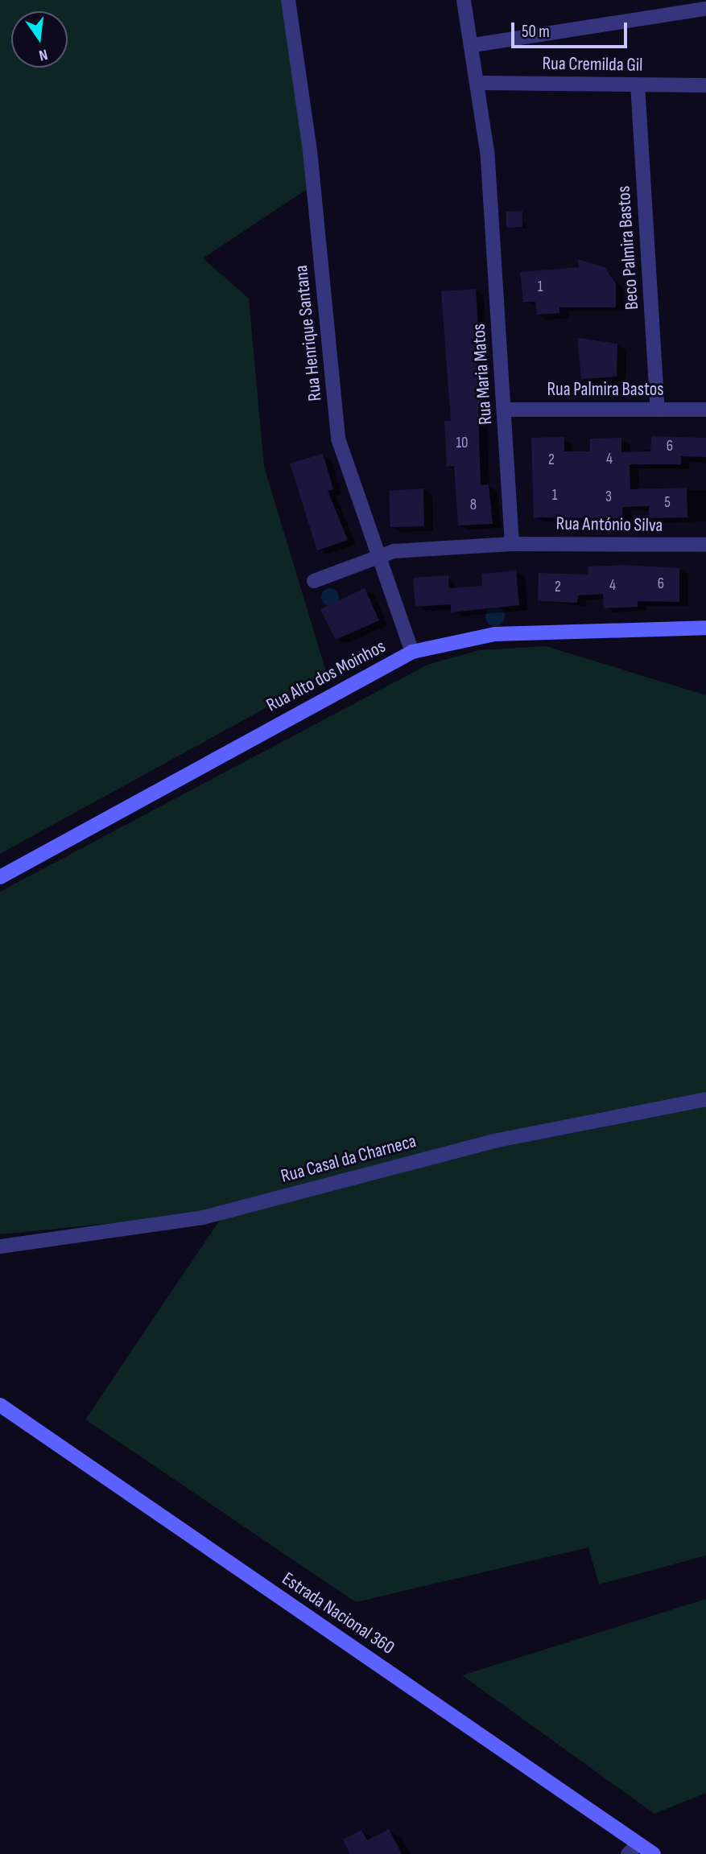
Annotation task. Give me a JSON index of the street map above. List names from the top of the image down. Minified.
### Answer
{"streets":{"main road":["Rua Alto dos Moinhos","Estrada Nacional 360"],"street":["Rua Cremilda Gil","Beco Palmira Bastos","Rua Henrique Santana","Rua Maria Matos","Rua Palmira Bastos","Rua António Silva","Rua Casal da Charneca"]},"crossings":[["Rua Cremilda Gil","Beco Palmira Bastos"],["Rua Cremilda Gil","Rua Maria Matos"],["Beco Palmira Bastos","Rua Palmira Bastos"],["Rua Henrique Santana","Rua Alto dos Moinhos"],["Rua Maria Matos","Rua Palmira Bastos"],["Rua Maria Matos","Rua António Silva"]],"house_numbers":["1","10","6","4","2","1","3","5","8","6","4","2"],"scale_bar":"50 m","north":"bottom"}
